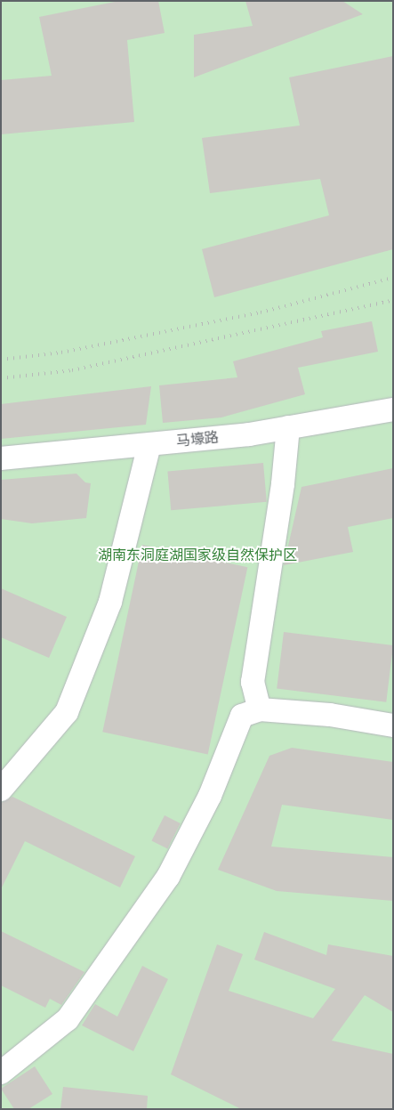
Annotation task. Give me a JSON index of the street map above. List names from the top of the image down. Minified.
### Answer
{"streets":{"street":["马壕路"]},"parks":["湖南东洞庭湖国家级自然保护区"]}
